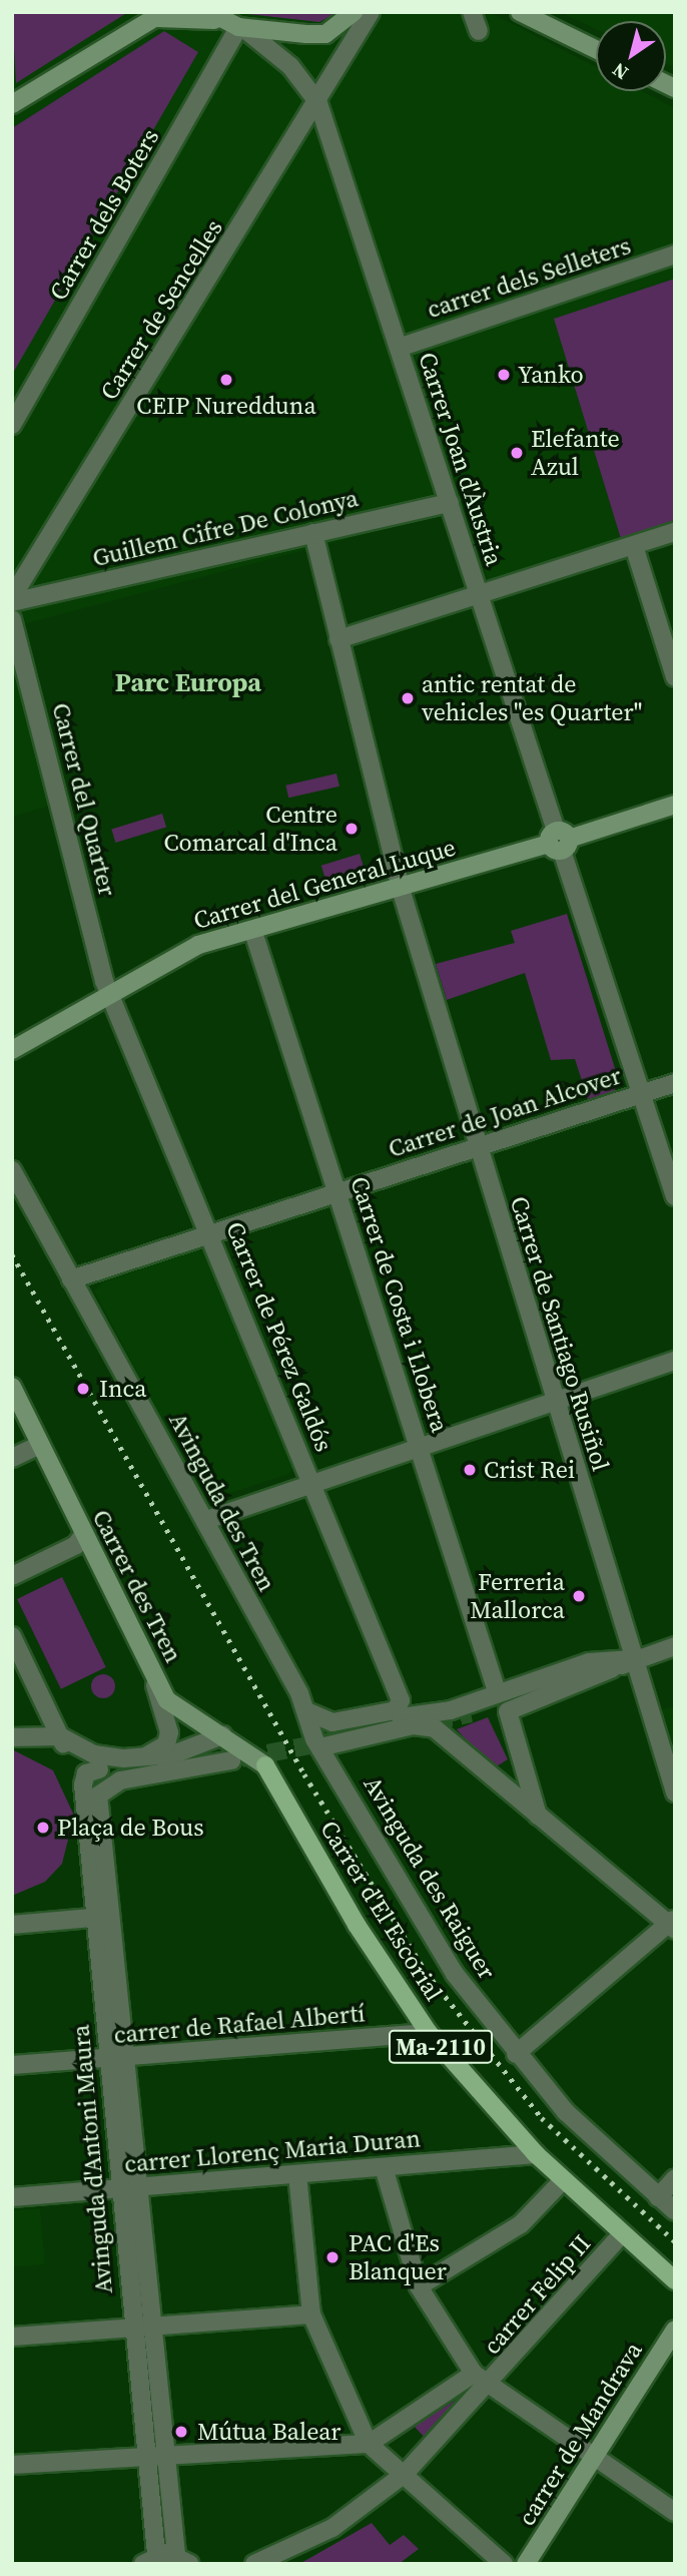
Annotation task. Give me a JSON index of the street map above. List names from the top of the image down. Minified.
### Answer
{"streets":{"main road":["Carrer del General Luque","Carrer des Tren","Carrer d'El Escorial","Ma-2110","carrer de Mandrava"],"street":["Carrer dels Boters","carrer dels Selleters","Carrer de Sencelles","Carrer Joan d'Àustria","Guillem Cifre De Colonya","Carrer del Quarter","Carrer de Joan Alcover","Carrer de Costa i Llobera","Carrer de Santiago Rusiñol","Carrer de Pérez Galdós","Avinguda des Tren","Avinguda des Raiguer","carrer de Rafael Albertí","carrer Llorenç Maria Duran","Avinguda d'Antoni Maura","carrer Felip II"]},"crossings":[["Carrer dels Boters","Carrer Joan d'Àustria"],["carrer dels Selleters","Carrer Joan d'Àustria"],["Carrer de Sencelles","Carrer Joan d'Àustria"],["Carrer de Sencelles","Guillem Cifre De Colonya"],["Carrer Joan d'Àustria","Guillem Cifre De Colonya"],["Carrer Joan d'Àustria","Carrer del General Luque"],["Carrer Joan d'Àustria","Carrer de Joan Alcover"],["Guillem Cifre De Colonya","Carrer de Santiago Rusiñol"],["Carrer del Quarter","Carrer del General Luque"],["Carrer del Quarter","Carrer de Pérez Galdós"],["Carrer del General Luque","Carrer de Costa i Llobera"],["Carrer del General Luque","Carrer de Santiago Rusiñol"],["Carrer del General Luque","Carrer de Pérez Galdós"],["Carrer de Joan Alcover","Carrer de Costa i Llobera"],["Carrer de Joan Alcover","Carrer de Santiago Rusiñol"],["Carrer de Joan Alcover","Carrer de Pérez Galdós"],["Carrer de Joan Alcover","Avinguda des Tren"],["Carrer de Pérez Galdós","Avinguda des Tren"],["Avinguda des Tren","Avinguda des Raiguer"],["Carrer des Tren","Carrer d'El Escorial"],["Carrer d'El Escorial","carrer de Rafael Albertí"],["Carrer d'El Escorial","carrer Llorenç Maria Duran"],["Carrer d'El Escorial","carrer Felip II"],["carrer de Rafael Albertí","Avinguda d'Antoni Maura"],["carrer Llorenç Maria Duran","Avinguda d'Antoni Maura"]],"districts":["Parc Europa"],"places":["Yanko","CEIP Nuredduna","Elefante Azul","antic rentat de vehicles \"es Quarter\"","Centre Comarcal d'Inca","Inca","Crist Rei","Ferreria Mallorca","Plaça de Bous","PAC d'Es Blanquer","Mútua Balear"],"north":"bottom left"}
